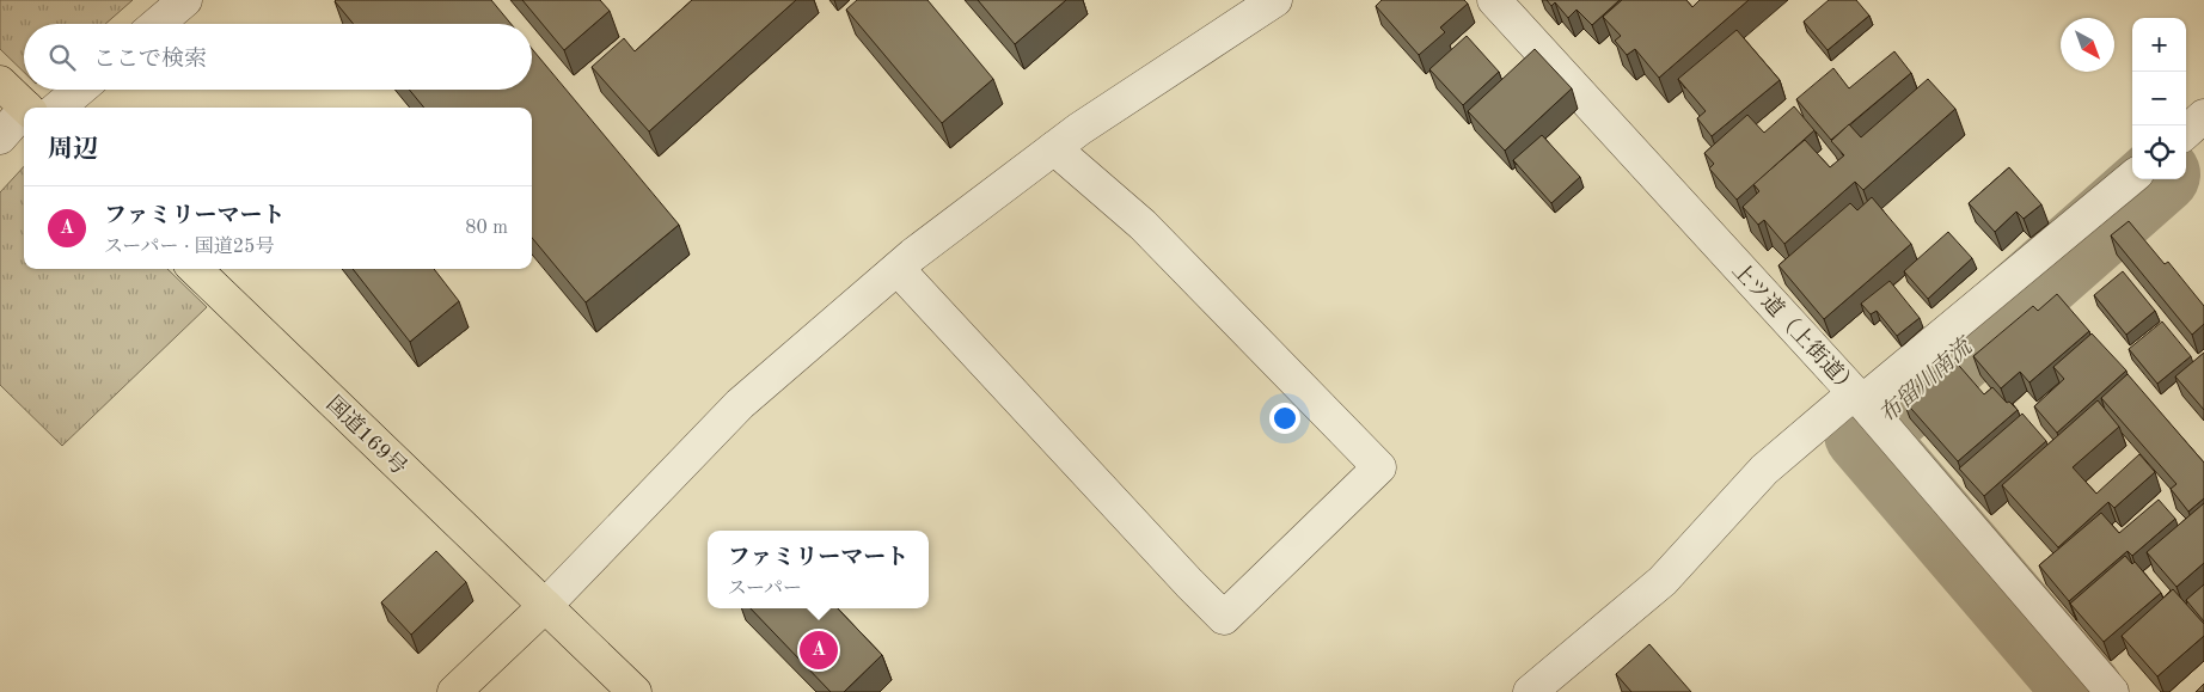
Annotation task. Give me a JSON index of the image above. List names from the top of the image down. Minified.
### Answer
{"streets":{"highway":["国道169号"],"street":["上ツ道（上街道）"]},"water":["布留川南流"],"north":"bottom right","page":{"map_buttons":["+","−"],"search":"ここで検索","heading":"周辺","list":[{"mark":"A","name":"ファミリーマート","note":"スーパー · 国道25号","value":"80 m"}],"popup":["ファミリーマート","スーパー"],"pins":"A"}}
